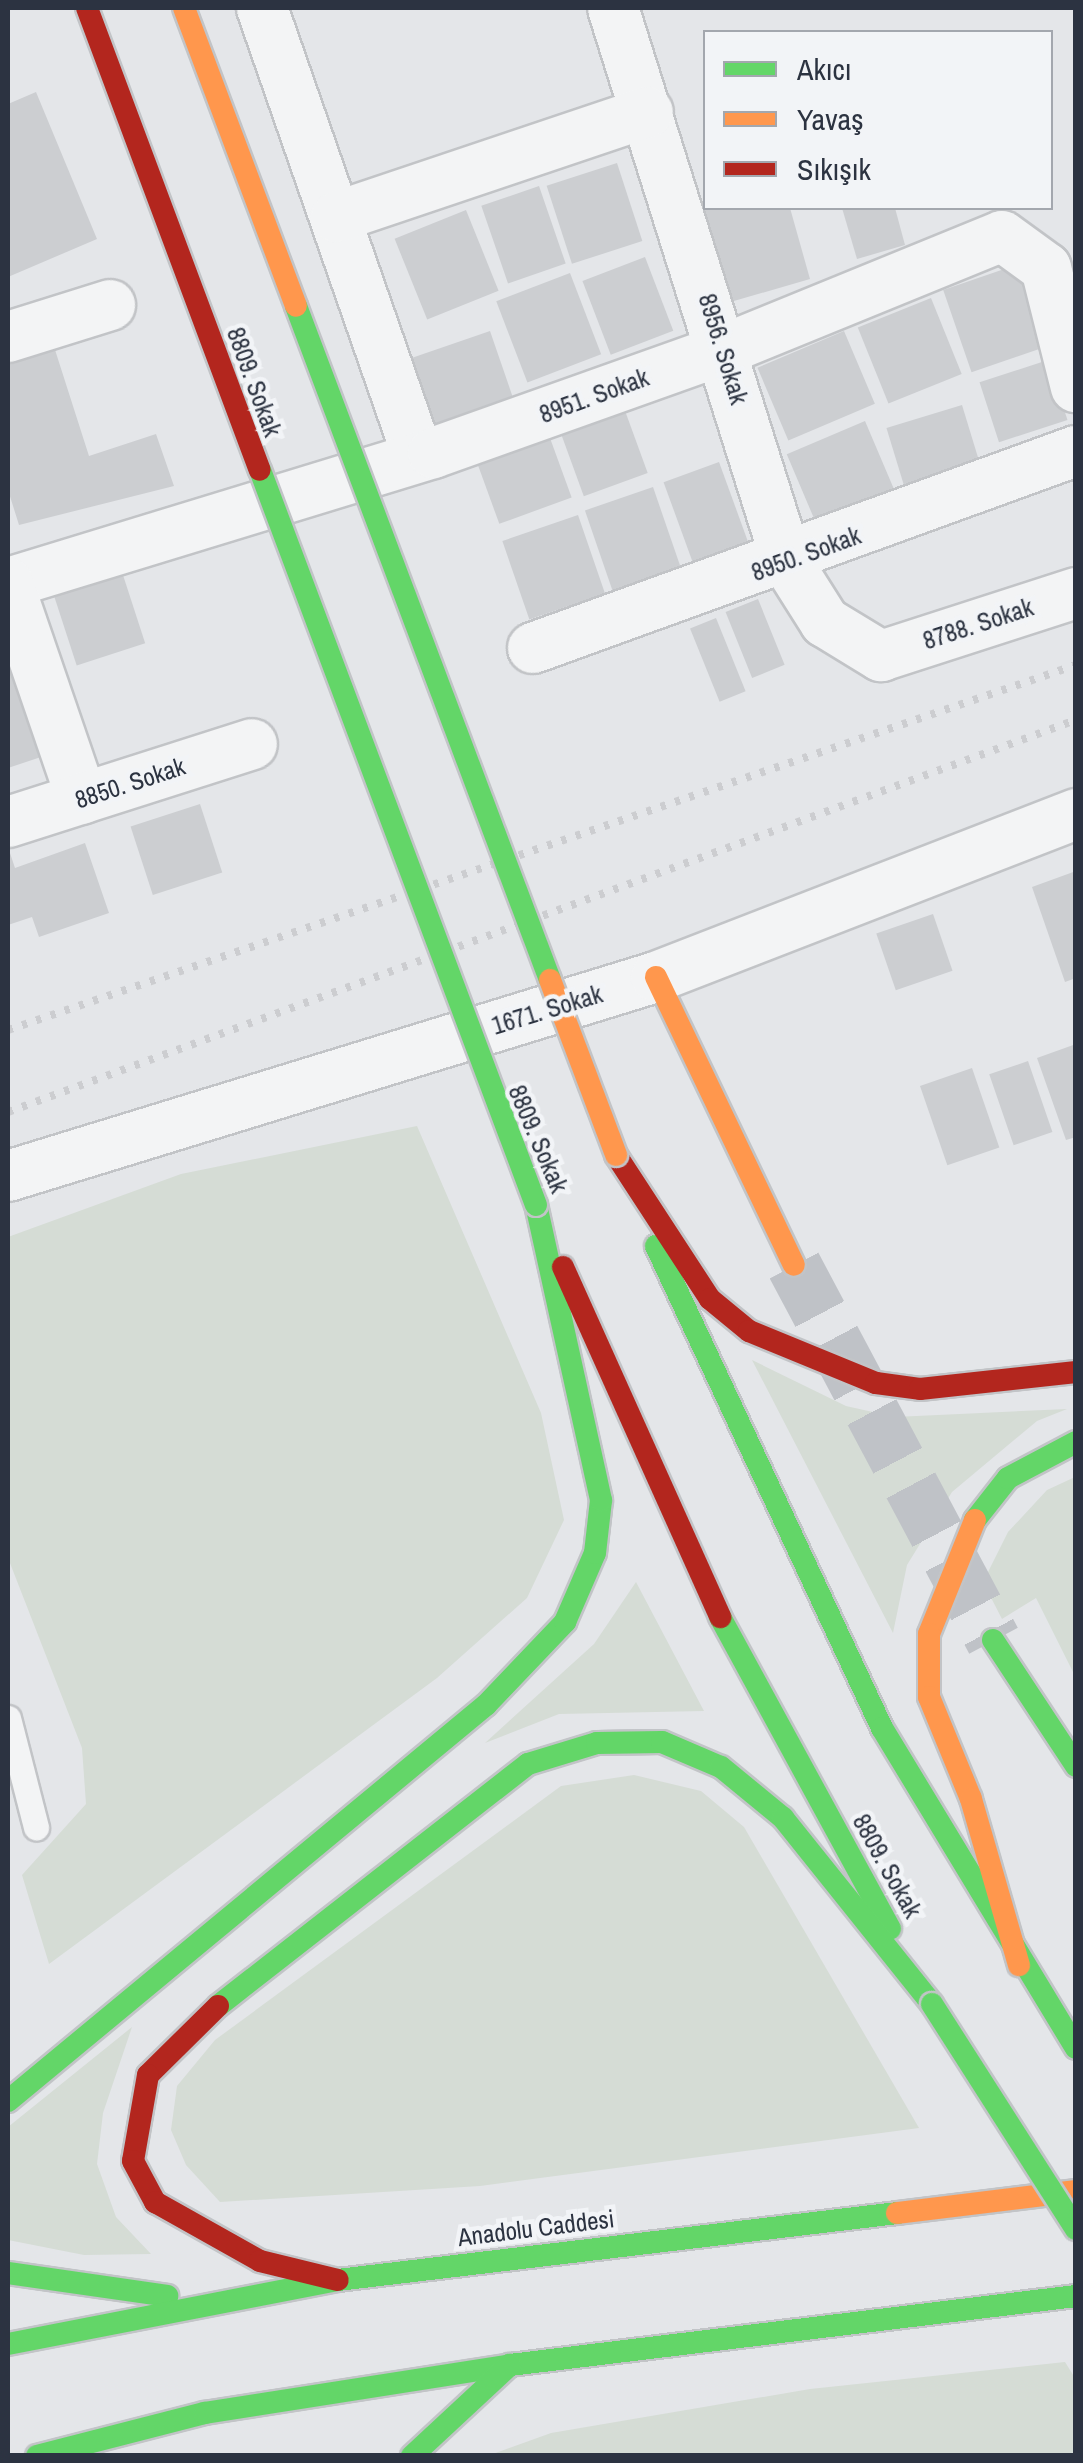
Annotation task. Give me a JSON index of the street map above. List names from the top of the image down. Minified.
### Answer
{"streets":{"main road":["8809. Sokak","Anadolu Caddesi"],"street":["8956. Sokak","8951. Sokak","8950. Sokak","8788. Sokak","8850. Sokak","1671. Sokak"]},"crossings":[["8956. Sokak","8951. Sokak"],["8956. Sokak","8950. Sokak"],["8956. Sokak","8788. Sokak"]],"legend":["Akıcı","Yavaş","Sıkışık"]}
